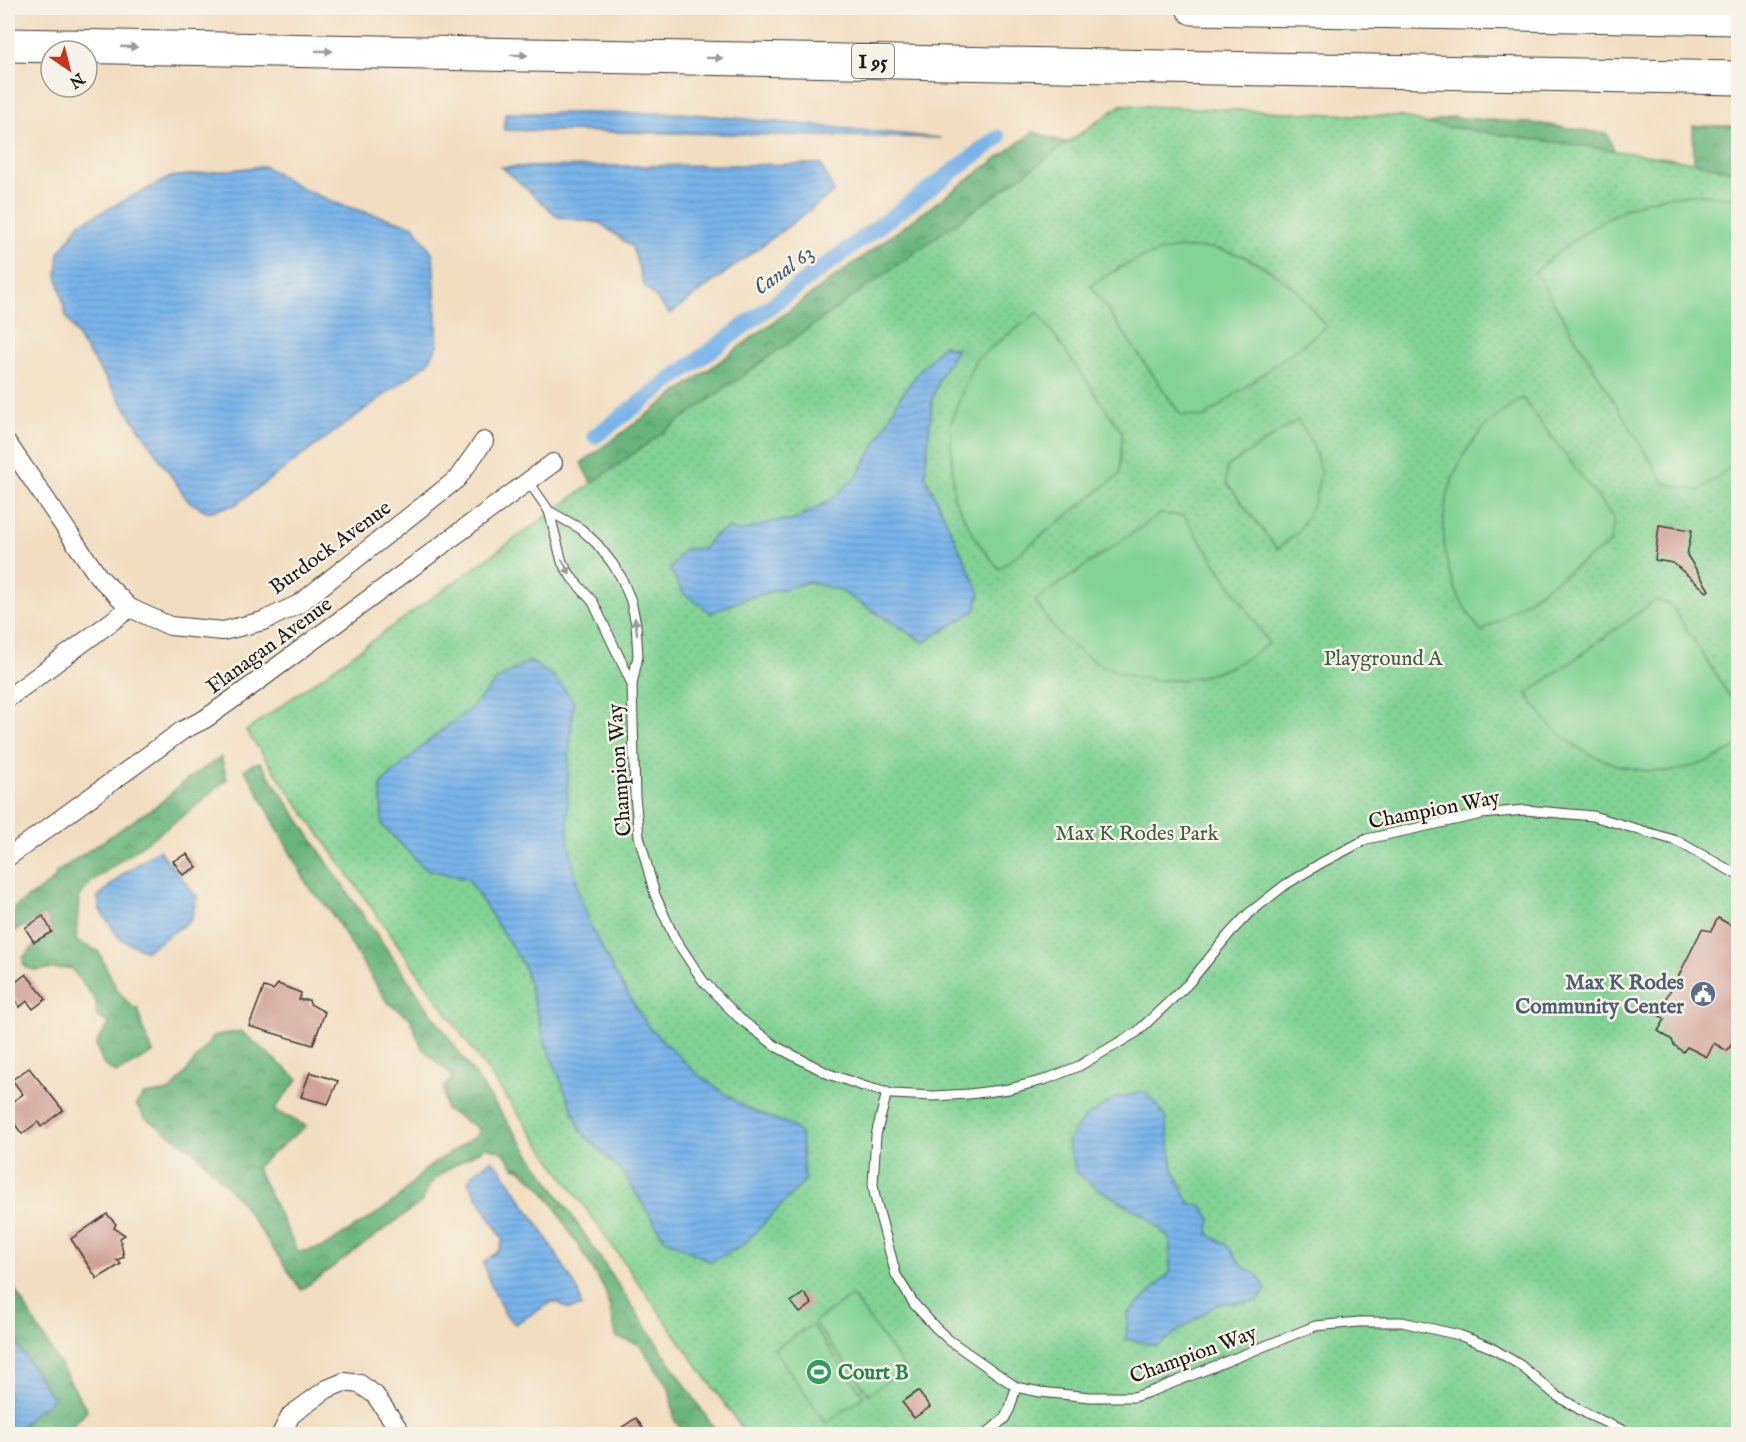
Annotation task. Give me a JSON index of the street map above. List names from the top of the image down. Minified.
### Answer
{"streets":{"highway":["I 95"],"street":["Burdock Avenue","Flanagan Avenue"],"lane":["Champion Way"]},"crossings":[["Flanagan Avenue","Champion Way"]],"water":["Canal 63"],"parks":["Playground A","Max K Rodes Park"],"places":{"public building":["Max K Rodes Community Center"],"sports":["Court B"]},"north":"bottom right"}
